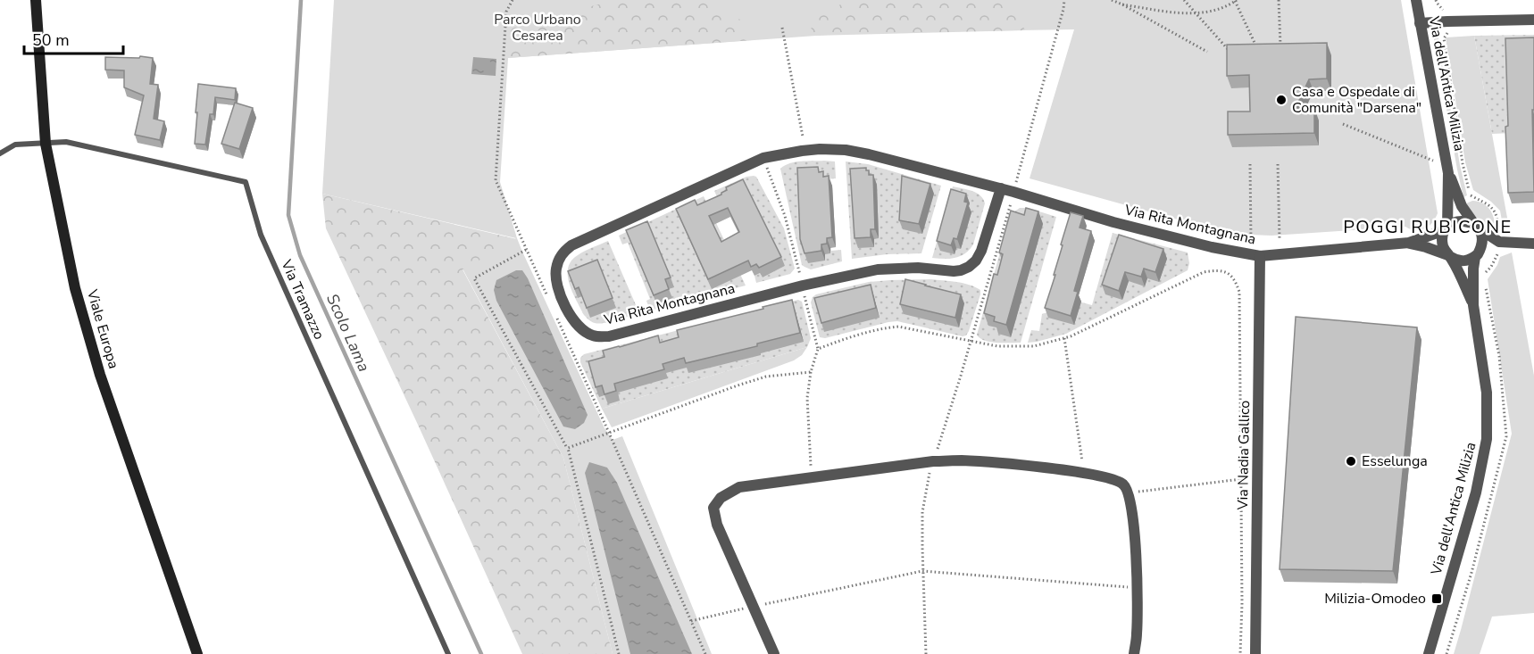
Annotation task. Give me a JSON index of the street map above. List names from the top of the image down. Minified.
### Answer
{"streets":{"main road":["Viale Europa"],"street":["Via dell'Antica Milizia","Via Rita Montagnana","Via Nadia Gallico"],"lane":["Via Tramazzo"]},"crossings":[["Via dell'Antica Milizia","Via Rita Montagnana"],["Via Rita Montagnana","Via Nadia Gallico"],["Via Tramazzo","Viale Europa"]],"districts":["POGGI RUBICONE"],"water":["Scolo Lama"],"parks":["Parco Urbano Cesarea"],"places":{"other":["Casa e Ospedale di Comunità \"Darsena\"","Esselunga"],"transit":["Milizia-Omodeo"]},"scale_bar":"50 m"}
